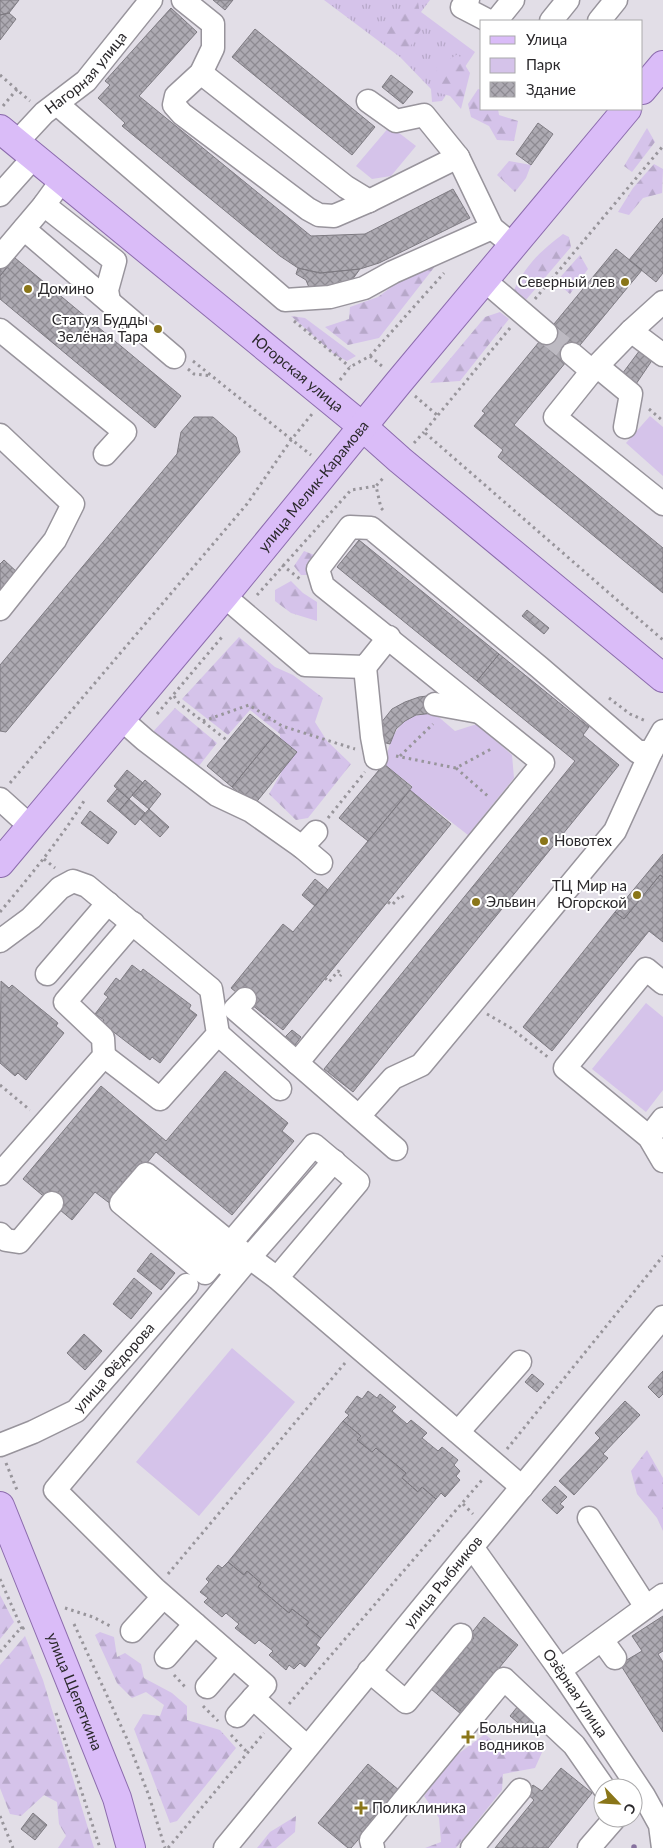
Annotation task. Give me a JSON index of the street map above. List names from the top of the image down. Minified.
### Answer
{"streets":{"main road":["Югорская улица","улица Мелик-Карамова","улица Щепеткина"],"street":["Нагорная улица","улица Фёдорова","улица Рыбников","Озёрная улица"]},"crossings":[["Нагорная улица","Югорская улица"],["Югорская улица","улица Мелик-Карамова"],["улица Рыбников","Озёрная улица"]],"places":{"other":["Северный лев","Домино","Статуя Будды Зелёная Тара","Новотех","ТЦ Мир на Югорской","Эльвин"],"health":["Больница водников","Поликлиника"]},"legend":["Улица","Парк","Здание"],"north":"bottom right"}
